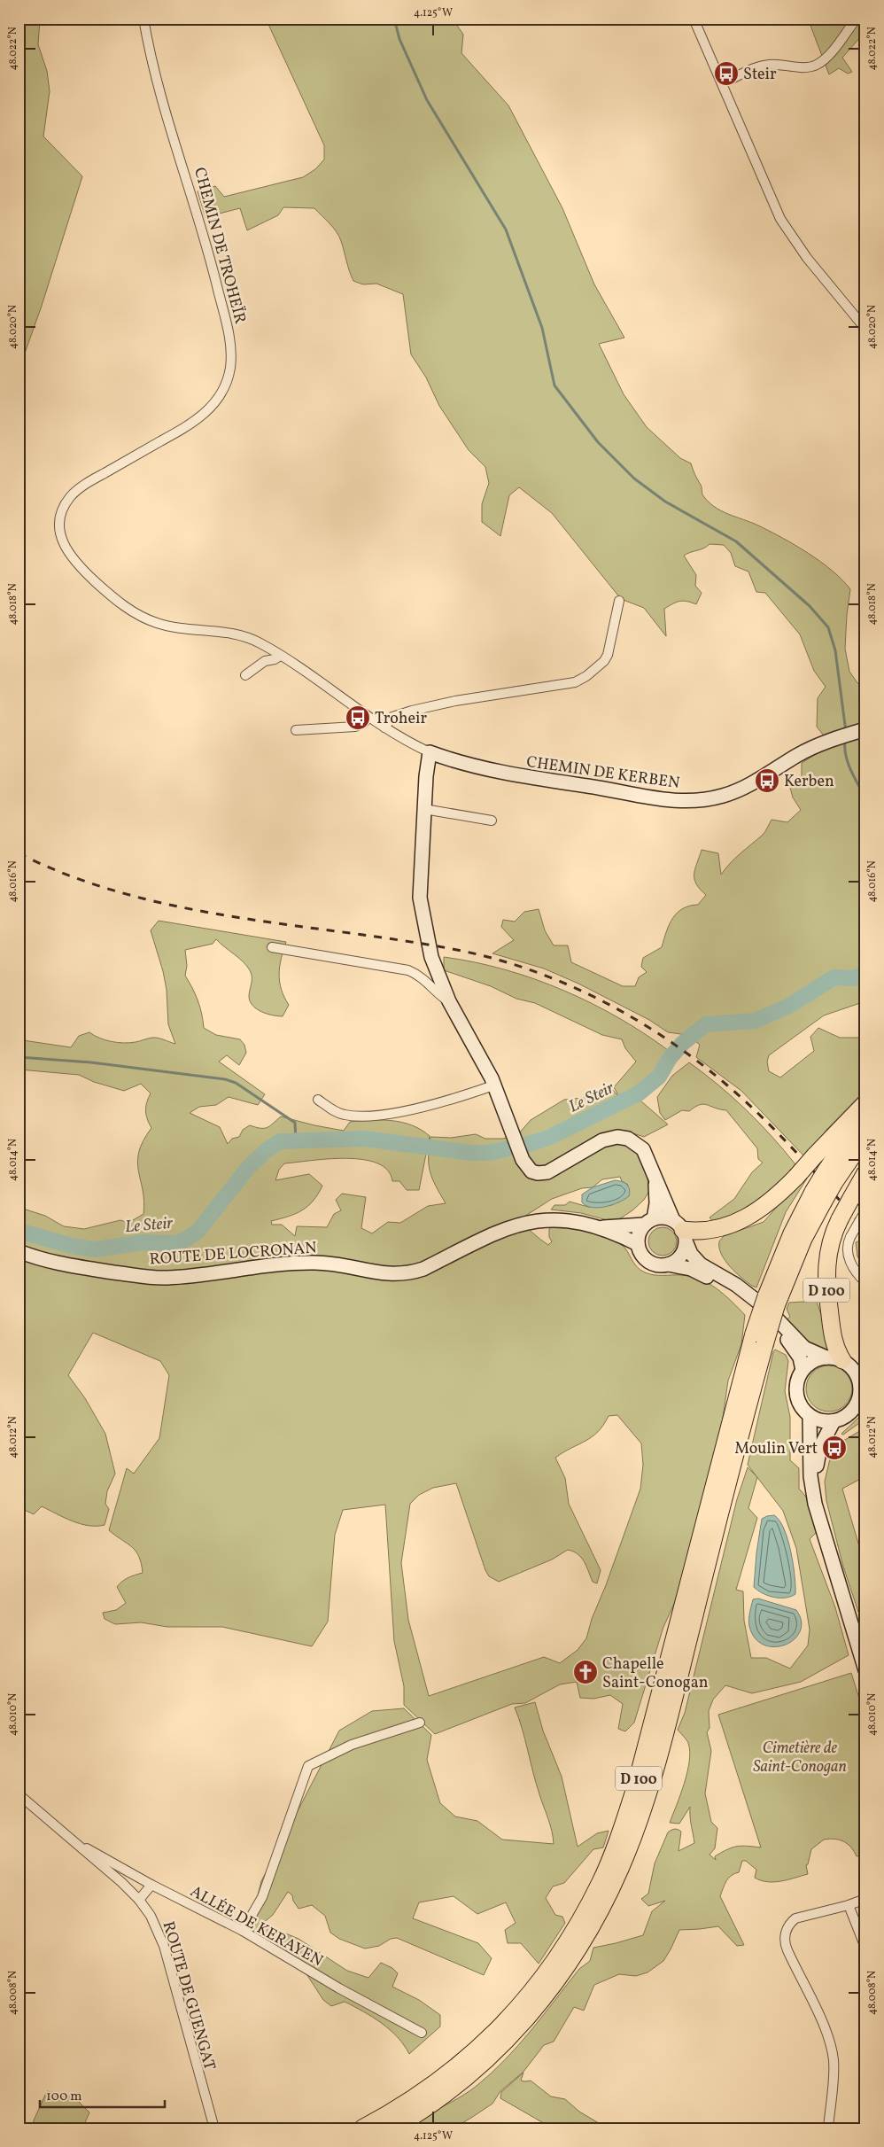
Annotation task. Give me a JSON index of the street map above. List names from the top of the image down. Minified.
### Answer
{"streets":{"highway":["D 100"],"street":["CHEMIN DE TROHEÏR","CHEMIN DE KERBEN","ROUTE DE LOCRONAN","ALLÉE DE KERAYEN","ROUTE DE GUENGAT"]},"crossings":[["CHEMIN DE TROHEÏR","CHEMIN DE KERBEN"],["ALLÉE DE KERAYEN","ROUTE DE GUENGAT"]],"water":["Le Steir"],"parks":["Cimetière de Saint-Conogan"],"places":{"bus stop":["Steir","Troheir","Kerben","Moulin Vert"],"church":["Chapelle Saint-Conogan"]},"scale_bar":"100 m","coordinates":["4.125°W","48.022°N","48.020°N","48.018°N","48.016°N","48.014°N","48.012°N","48.010°N","48.008°N"]}
